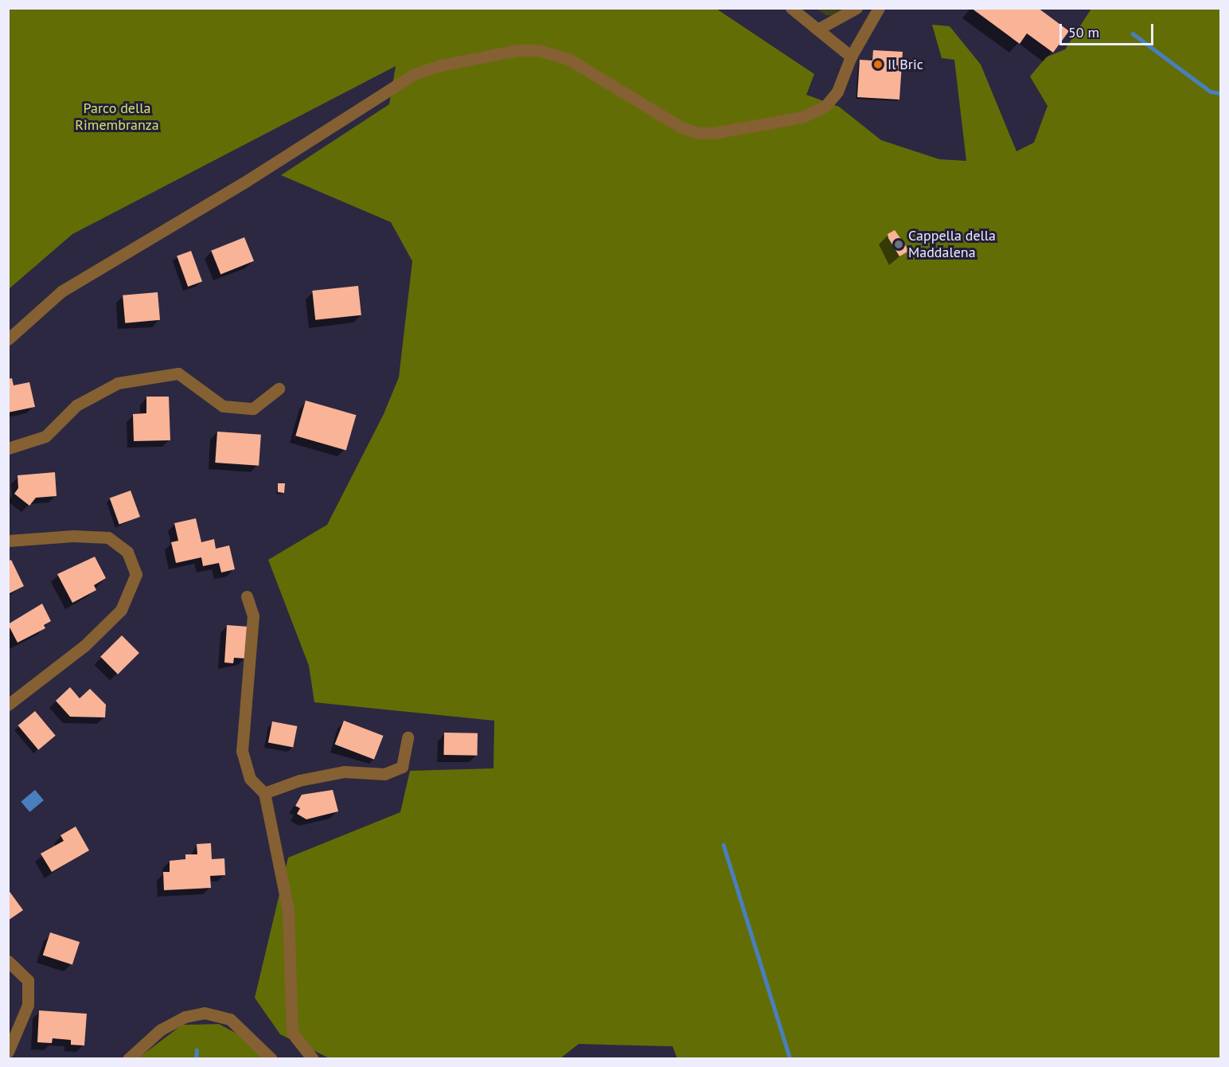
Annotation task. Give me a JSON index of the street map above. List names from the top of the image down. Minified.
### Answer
{"parks":["Parco della Rimembranza"],"places":["Il Bric","Cappella della Maddalena"],"scale_bar":"50 m"}
